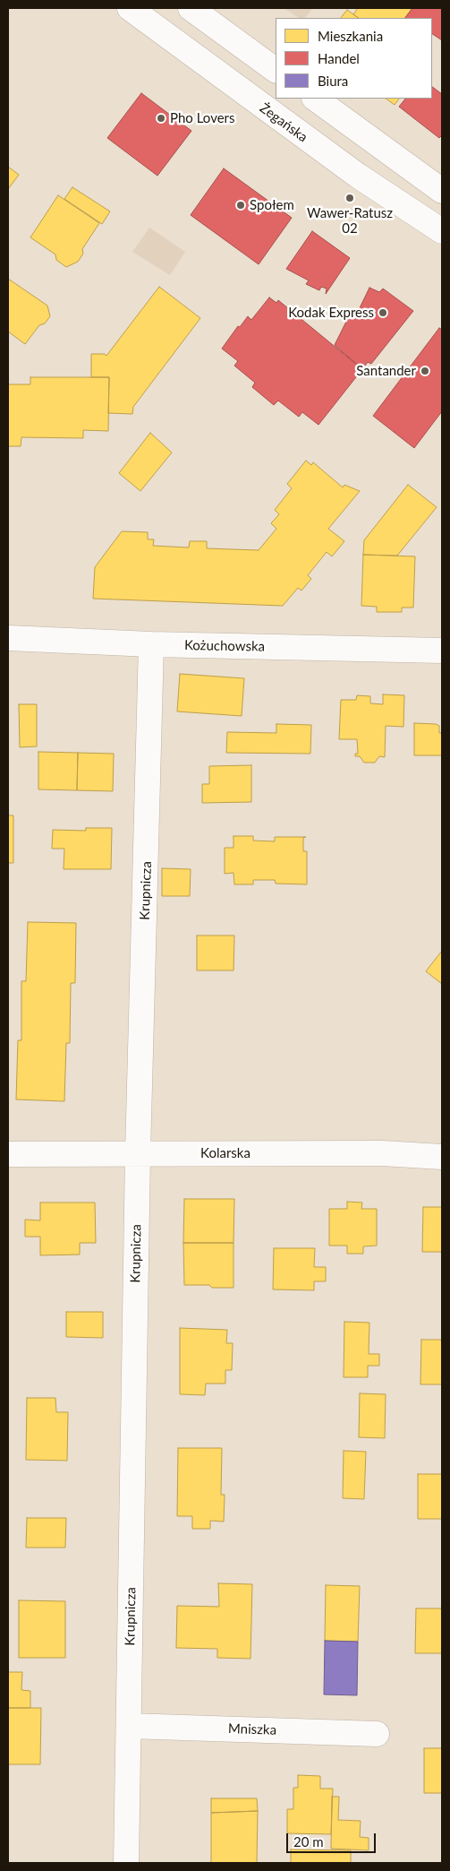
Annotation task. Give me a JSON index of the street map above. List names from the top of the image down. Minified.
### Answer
{"streets":{"street":["Żegańska","Kożuchowska","Krupnicza","Kolarska","Mniszka"]},"crossings":[["Kożuchowska","Krupnicza"],["Krupnicza","Kolarska"],["Krupnicza","Mniszka"]],"places":["Pho Lovers","Wawer-Ratusz 02","Społem","Kodak Express","Santander"],"legend":["Mieszkania","Handel","Biura"],"scale_bar":"20 m"}
